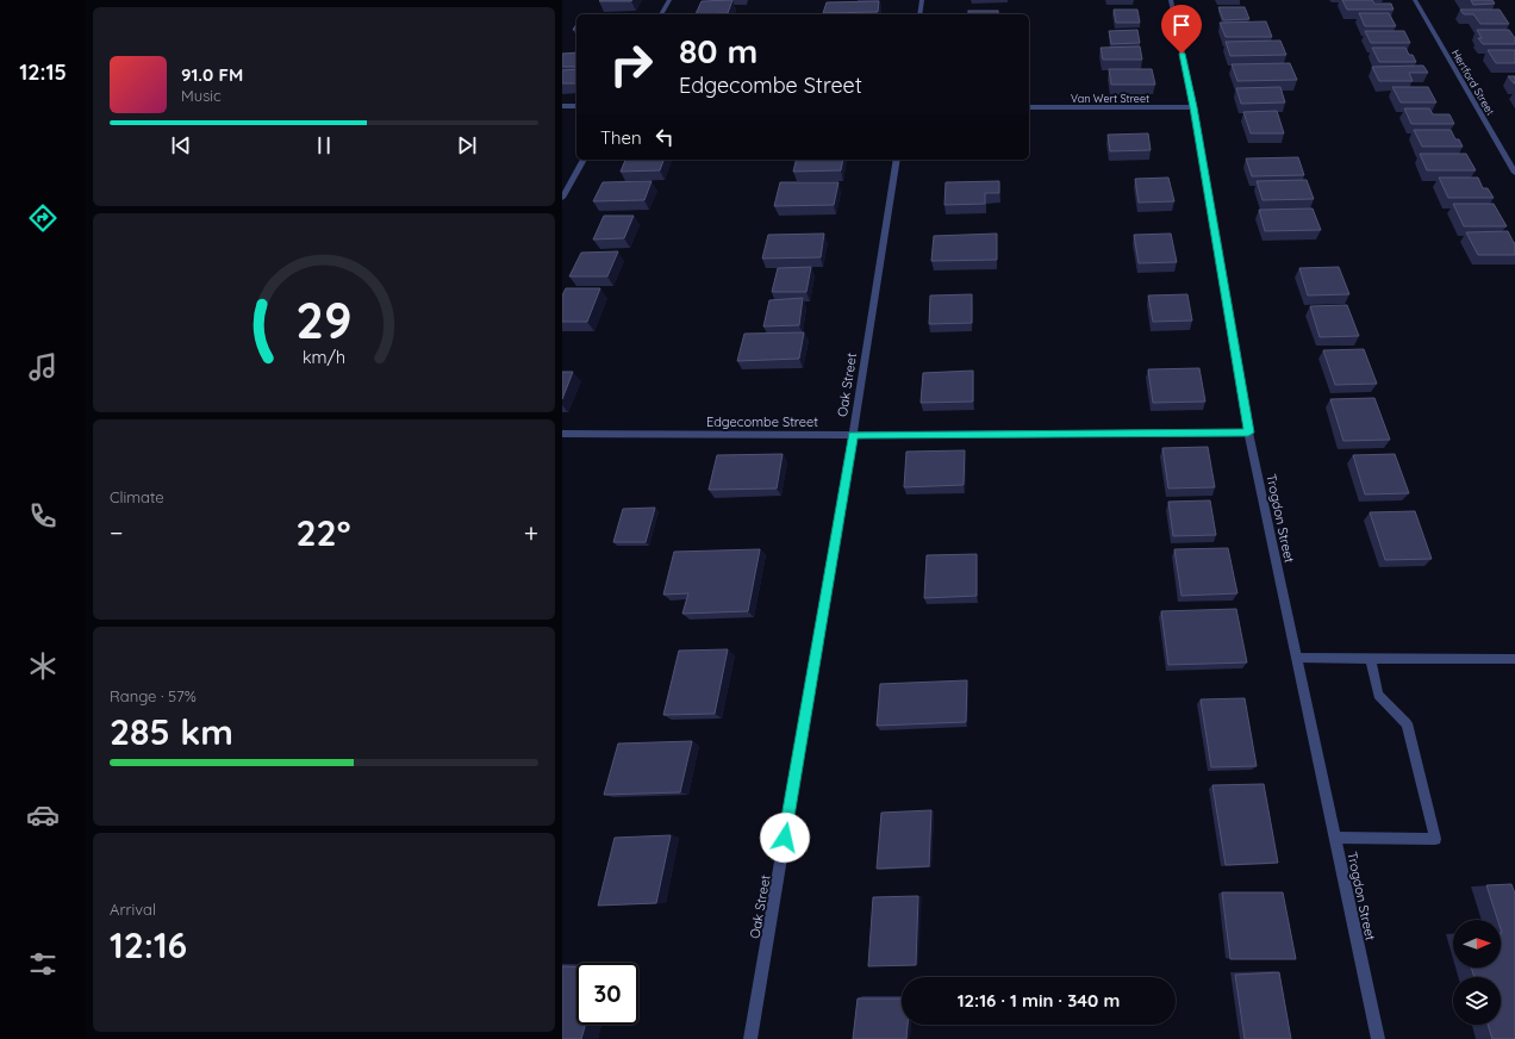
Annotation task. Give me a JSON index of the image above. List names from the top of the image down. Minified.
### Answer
{"streets":{"street":["Hertford Street","Van Wert Street","Oak Street","Edgecombe Street","Trogdon Street"]},"crossings":[["Van Wert Street","Trogdon Street"],["Oak Street","Edgecombe Street"],["Edgecombe Street","Trogdon Street"]],"north":"right","page":{"tabs":"12:15","turn":["80 m","Edgecombe Street"],"song":["91.0 FM","Music"],"then":"Then","tile":["Climate",["Range · 57%","285 km"],["Arrival","12:16"]],"heat":["−","22°","+"],"limit":"30","trip":"12:16 · 1 min · 340 m","gauge":["29","km/h"]}}
